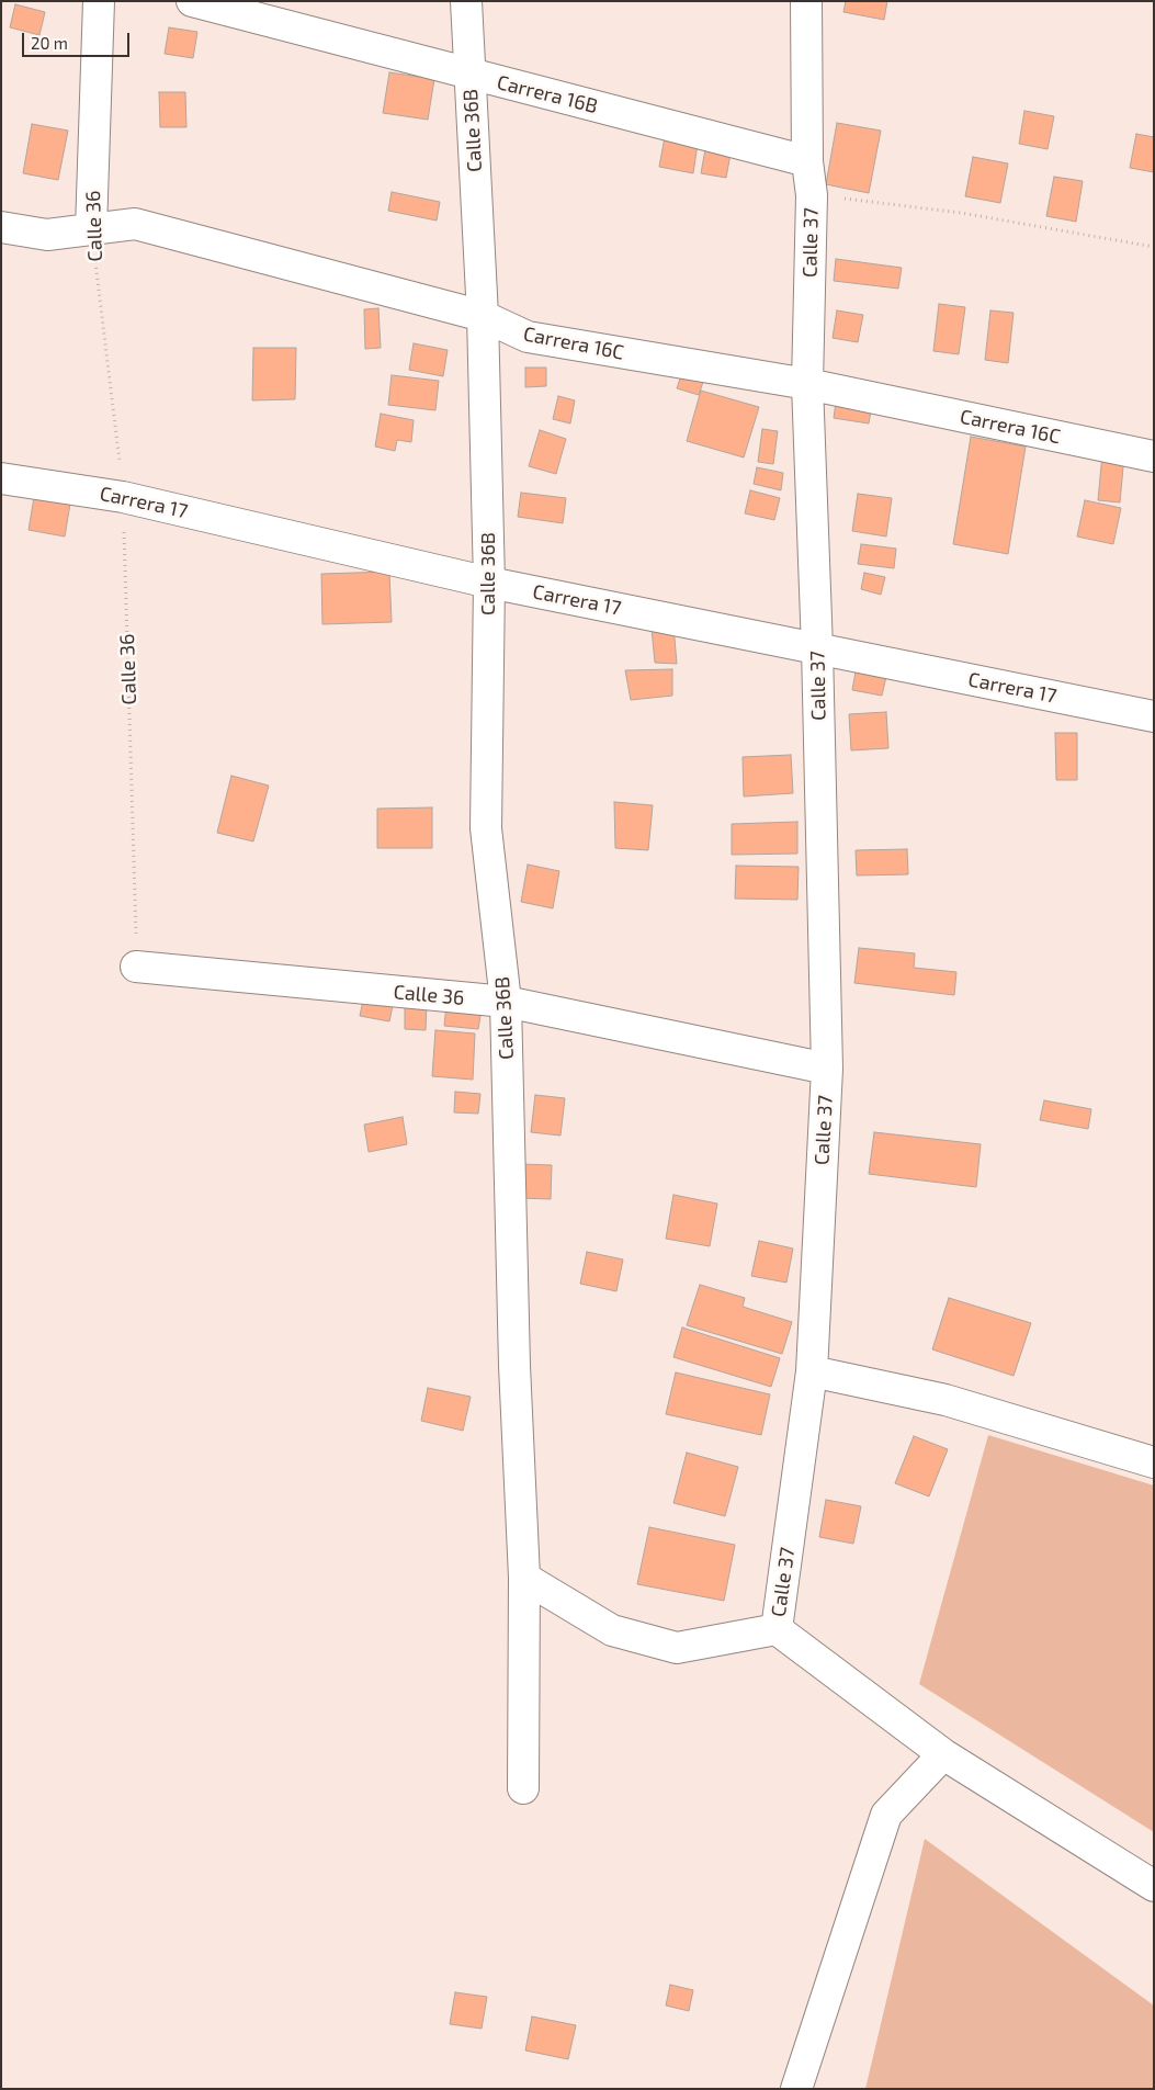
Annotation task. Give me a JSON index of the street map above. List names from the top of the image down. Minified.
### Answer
{"streets":{"street":["Carrera 16B","Calle 36B","Calle 36","Calle 37","Carrera 16C","Carrera 17"]},"crossings":[["Carrera 16B","Calle 36B"],["Carrera 16B","Calle 37"],["Calle 36B","Calle 36"],["Calle 36B","Carrera 16C"],["Calle 36B","Carrera 17"],["Calle 36","Calle 37"],["Calle 36","Carrera 16C"],["Calle 36","Carrera 17"],["Calle 37","Carrera 16C"],["Calle 37","Carrera 17"]],"scale_bar":"20 m"}
